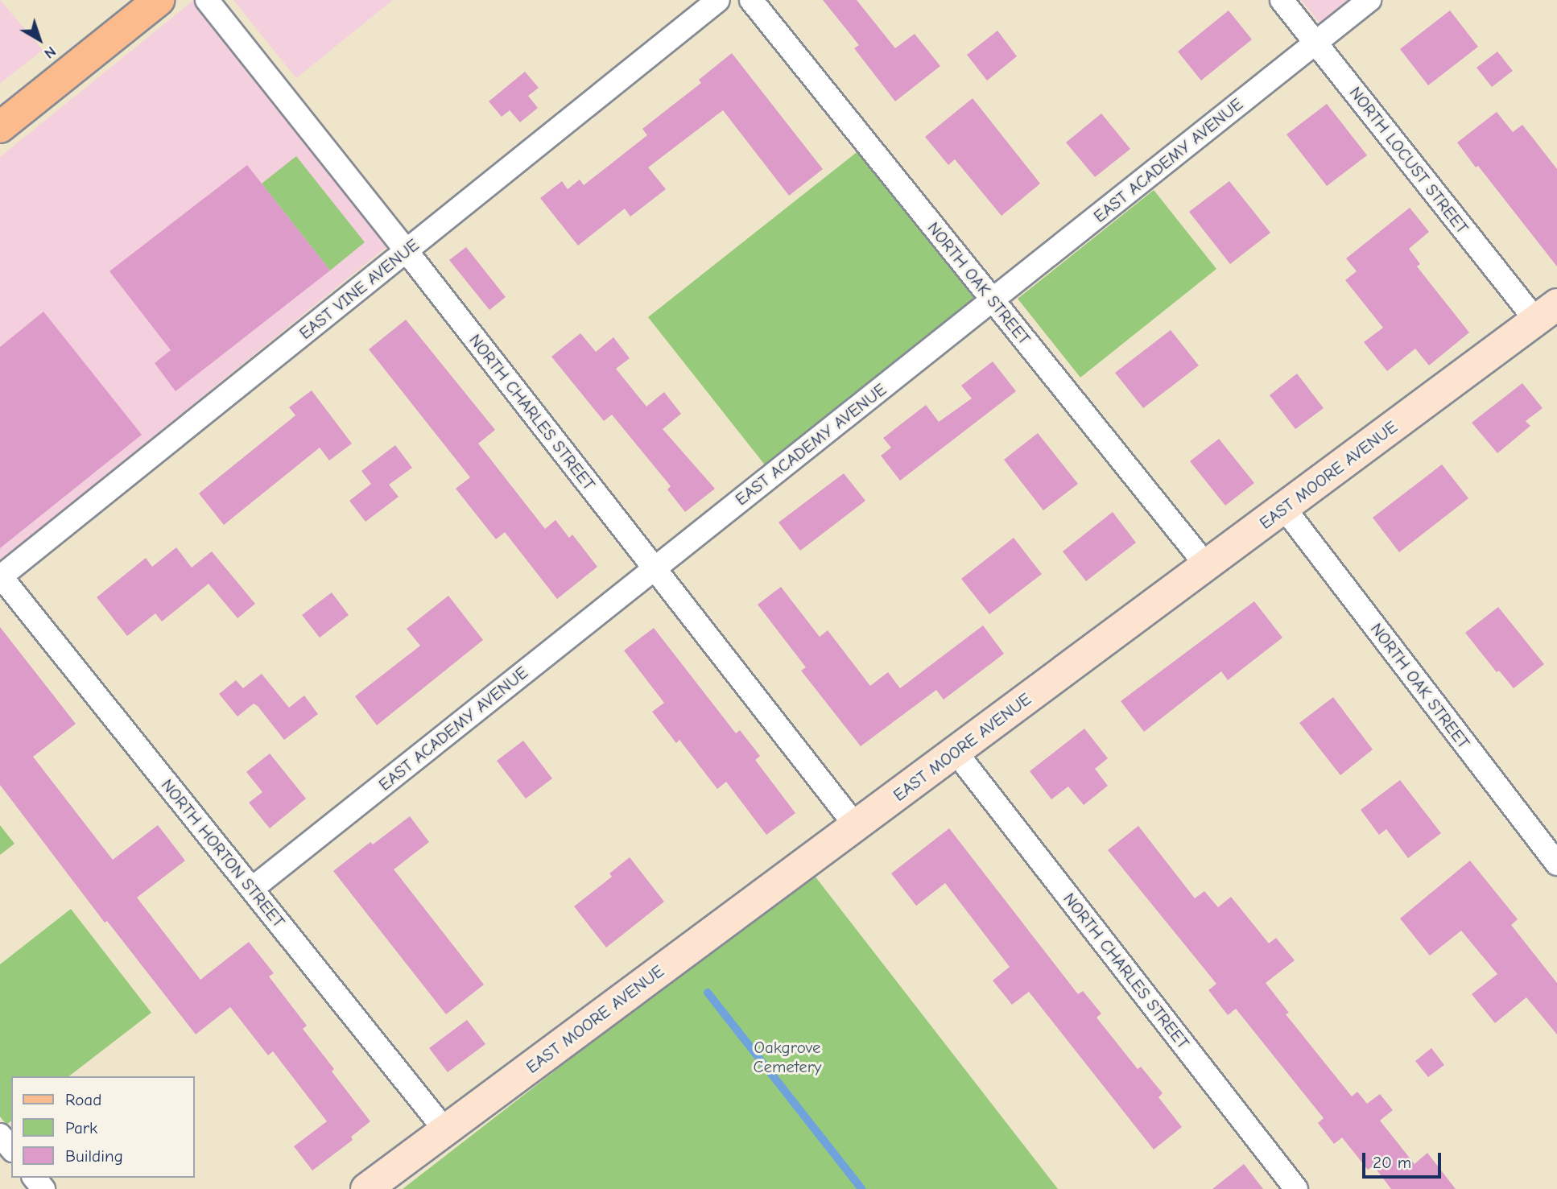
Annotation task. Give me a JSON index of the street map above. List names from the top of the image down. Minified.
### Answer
{"streets":{"street":["EAST ACADEMY AVENUE","NORTH LOCUST STREET","NORTH OAK STREET","EAST VINE AVENUE","NORTH CHARLES STREET","EAST MOORE AVENUE","NORTH HORTON STREET"]},"crossings":[["EAST ACADEMY AVENUE","NORTH LOCUST STREET"],["EAST ACADEMY AVENUE","NORTH OAK STREET"],["EAST ACADEMY AVENUE","NORTH CHARLES STREET"],["EAST ACADEMY AVENUE","NORTH HORTON STREET"],["NORTH LOCUST STREET","EAST MOORE AVENUE"],["NORTH OAK STREET","EAST MOORE AVENUE"],["EAST VINE AVENUE","NORTH CHARLES STREET"],["EAST VINE AVENUE","NORTH HORTON STREET"],["NORTH CHARLES STREET","EAST MOORE AVENUE"],["EAST MOORE AVENUE","NORTH HORTON STREET"]],"parks":["Oakgrove Cemetery"],"legend":["Road","Park","Building"],"scale_bar":"20 m","north":"bottom right"}
